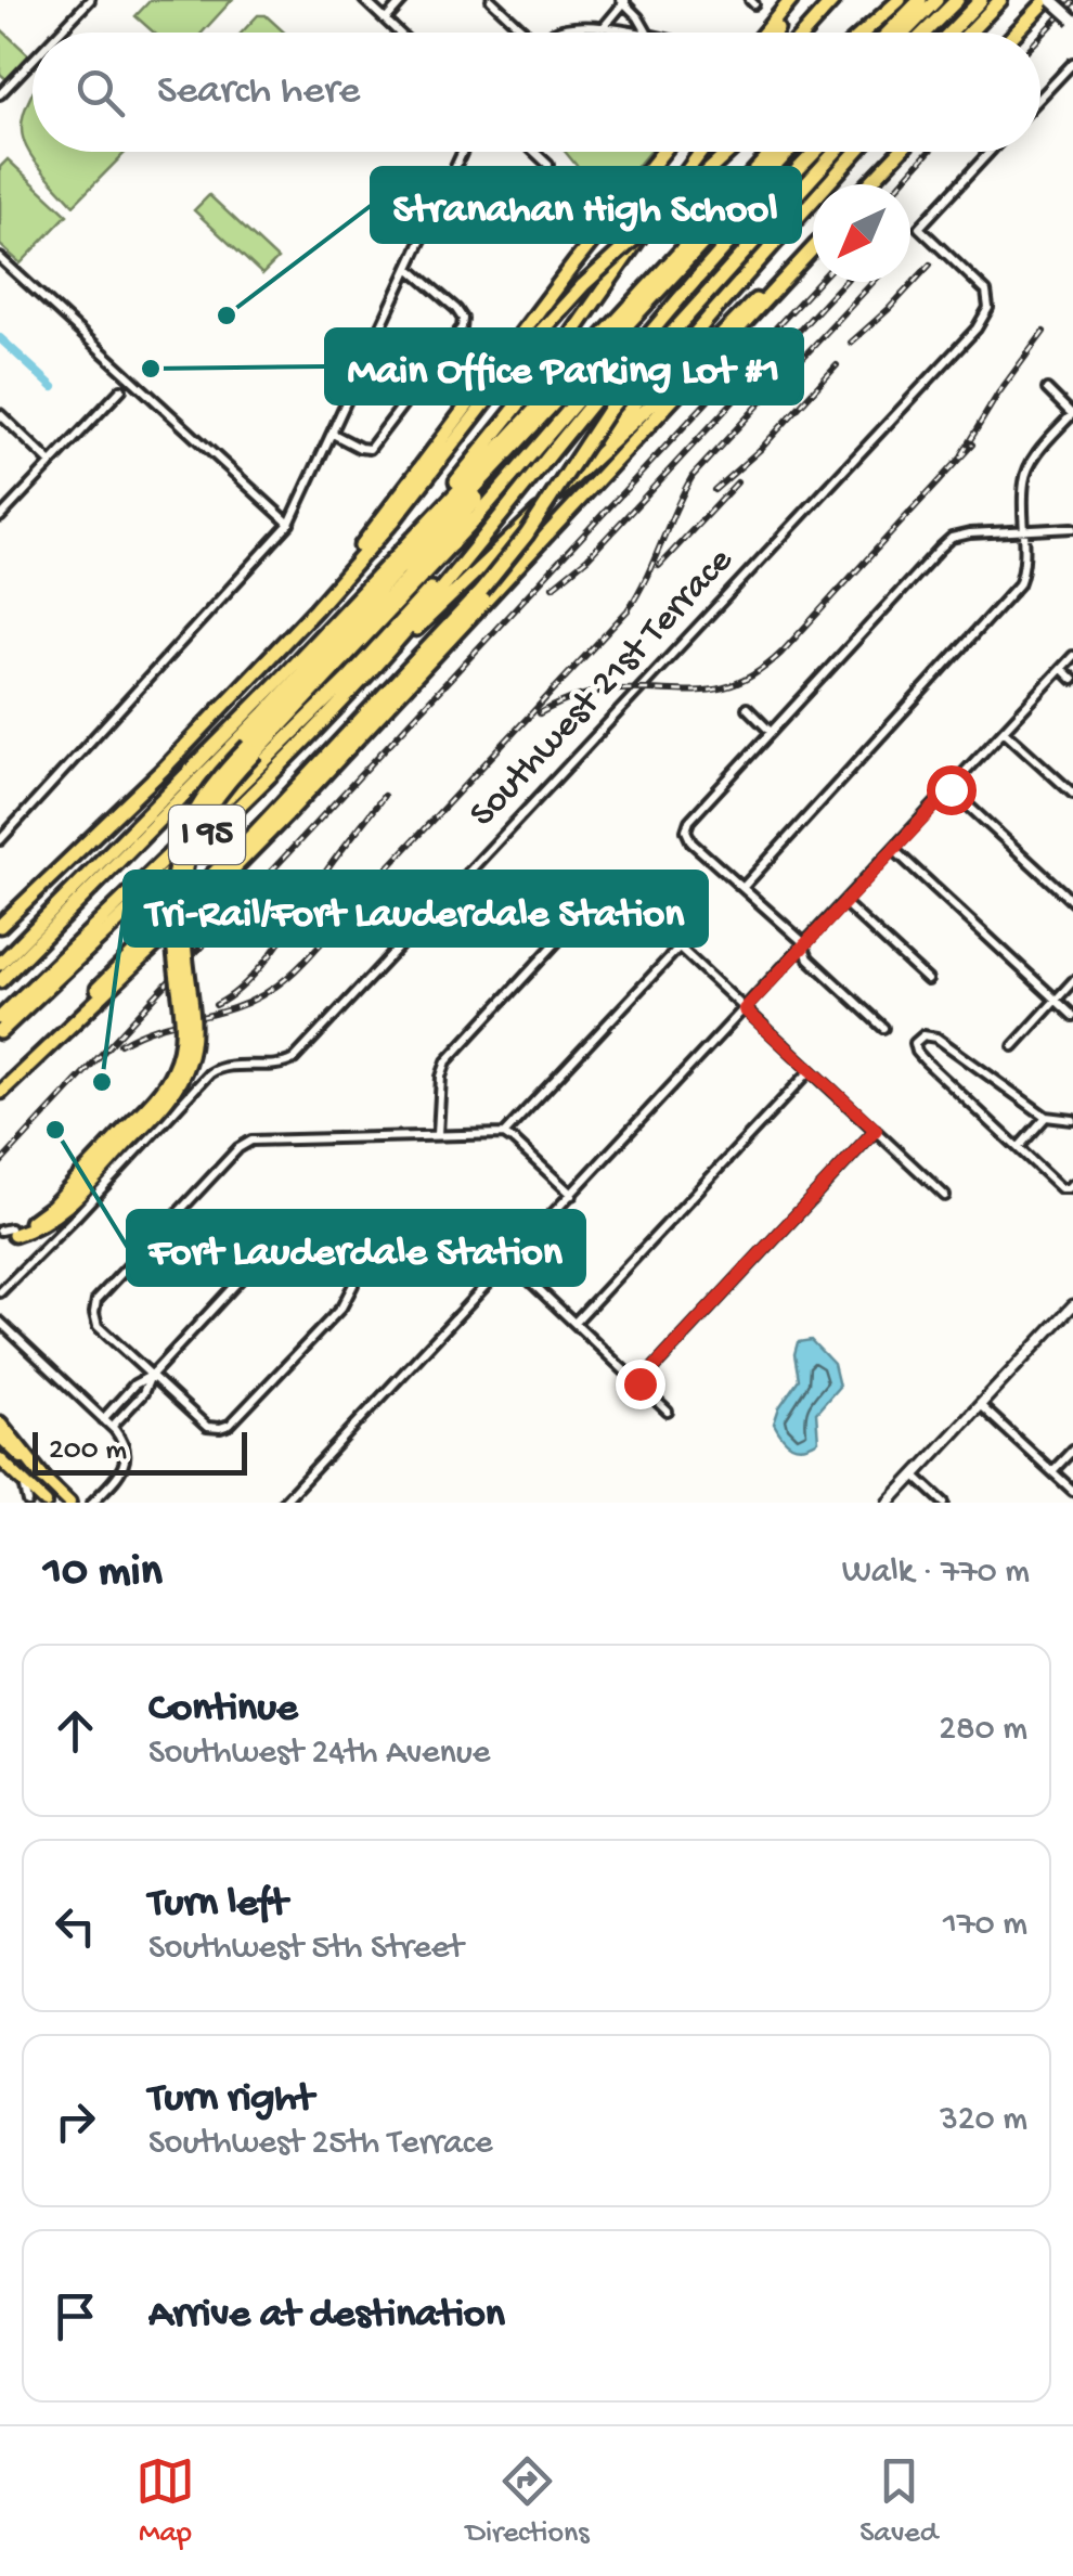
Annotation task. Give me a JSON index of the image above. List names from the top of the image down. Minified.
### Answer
{"streets":{"highway":["I 95"],"street":["Southwest 21st Terrace"]},"places":["Stranahan High School","Main Office Parking Lot #1","Tri-Rail/Fort Lauderdale Station","Fort Lauderdale Station"],"scale_bar":"200 m","north":"bottom left","page":{"search":"Search here","scale":"200 m","heading":["10 min","Walk · 770 m"],"list":[["Continue","Southwest 24th Avenue","280 m"],["Turn left","Southwest 5th Street","170 m"],["Turn right","Southwest 25th Terrace","320 m"],"Arrive at destination"],"nav":["Map","Directions","Saved"]}}
